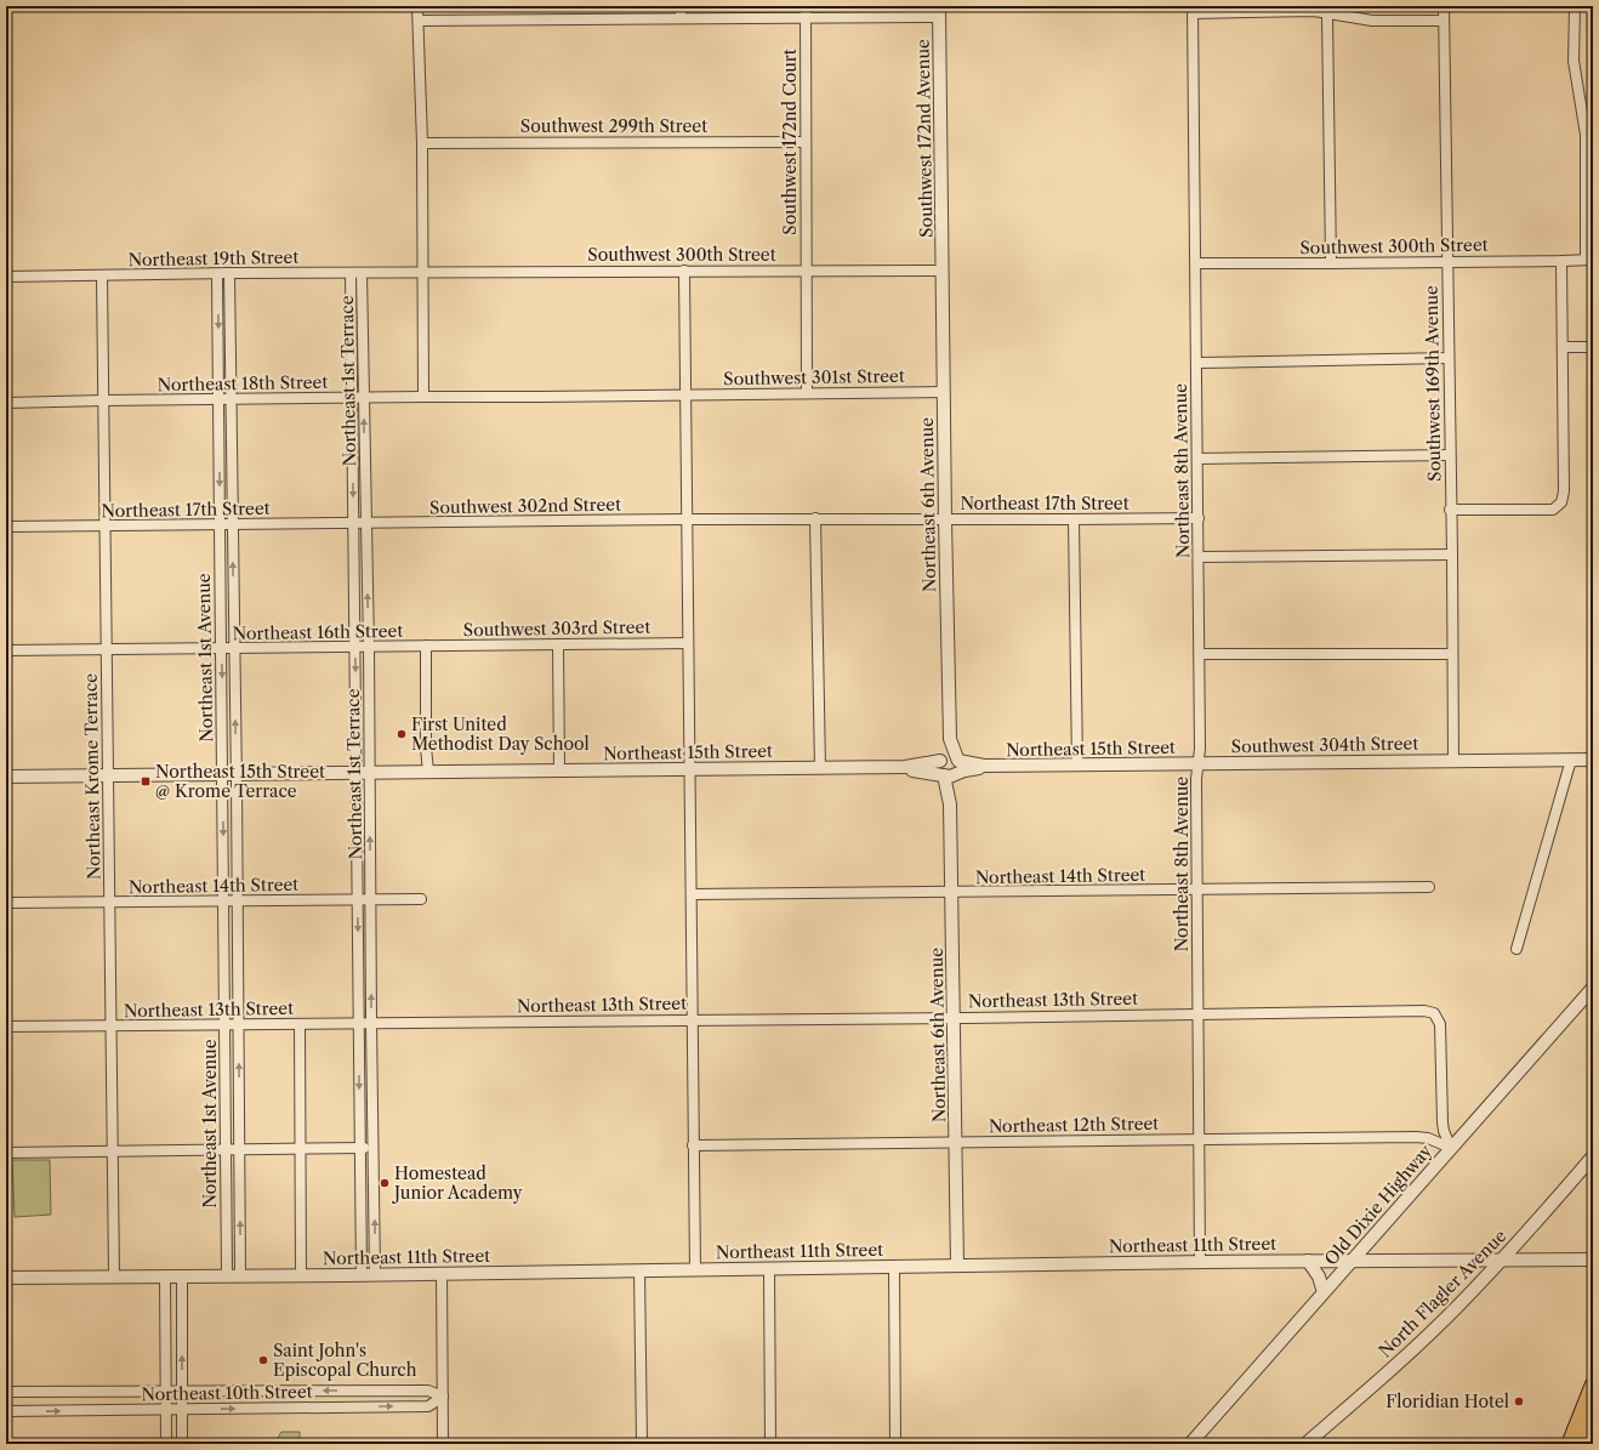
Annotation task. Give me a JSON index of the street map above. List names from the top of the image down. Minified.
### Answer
{"streets":{"street":["Southwest 299th Street","Southwest 172nd Avenue","Southwest 172nd Court","Southwest 300th Street","Northeast 19th Street","Southwest 301st Street","Northeast 1st Terrace","Northeast 18th Street","Southwest 169th Avenue","Northeast 8th Avenue","Northeast 17th Street","Northeast 6th Avenue","Southwest 302nd Street","Southwest 303rd Street","Northeast 16th Street","Northeast 1st Avenue","Southwest 304th Street","Northeast 15th Street","Northeast Krome Terrace","Northeast 14th Street","Northeast 13th Street","Northeast 12th Street","Old Dixie Highway","Northeast 11th Street","North Flagler Avenue","Northeast 10th Street"]},"crossings":[["Southwest 299th Street","Southwest 172nd Court"],["Southwest 172nd Avenue","Southwest 300th Street"],["Southwest 172nd Avenue","Northeast 6th Avenue"],["Southwest 172nd Court","Southwest 300th Street"],["Southwest 172nd Court","Southwest 301st Street"],["Southwest 300th Street","Northeast 19th Street"],["Southwest 300th Street","Southwest 169th Avenue"],["Southwest 300th Street","Northeast 8th Avenue"],["Southwest 300th Street","Northeast 6th Avenue"],["Northeast 19th Street","Northeast 1st Terrace"],["Northeast 19th Street","Northeast 1st Avenue"],["Northeast 19th Street","Northeast Krome Terrace"],["Southwest 301st Street","Northeast 18th Street"],["Southwest 301st Street","Northeast 6th Avenue"],["Northeast 1st Terrace","Northeast 18th Street"],["Northeast 1st Terrace","Northeast 17th Street"],["Northeast 1st Terrace","Southwest 302nd Street"],["Northeast 1st Terrace","Northeast 16th Street"],["Northeast 1st Terrace","Northeast 15th Street"],["Northeast 1st Terrace","Northeast 14th Street"],["Northeast 1st Terrace","Northeast 13th Street"],["Northeast 1st Terrace","Northeast 11th Street"],["Northeast 18th Street","Northeast 1st Avenue"],["Northeast 18th Street","Northeast Krome Terrace"],["Southwest 169th Avenue","Southwest 304th Street"],["Northeast 8th Avenue","Northeast 17th Street"],["Northeast 8th Avenue","Southwest 304th Street"],["Northeast 8th Avenue","Northeast 15th Street"],["Northeast 8th Avenue","Northeast 14th Street"],["Northeast 8th Avenue","Northeast 13th Street"],["Northeast 8th Avenue","Northeast 12th Street"],["Northeast 8th Avenue","Northeast 11th Street"],["Northeast 17th Street","Northeast 6th Avenue"],["Northeast 17th Street","Southwest 302nd Street"],["Northeast 17th Street","Northeast 1st Avenue"],["Northeast 17th Street","Northeast Krome Terrace"],["Northeast 6th Avenue","Northeast 15th Street"],["Northeast 6th Avenue","Northeast 14th Street"],["Northeast 6th Avenue","Northeast 13th Street"],["Northeast 6th Avenue","Northeast 12th Street"],["Northeast 6th Avenue","Northeast 11th Street"],["Southwest 303rd Street","Northeast 16th Street"],["Northeast 16th Street","Northeast 1st Avenue"],["Northeast 16th Street","Northeast Krome Terrace"],["Northeast 1st Avenue","Northeast 15th Street"],["Northeast 1st Avenue","Northeast 14th Street"],["Northeast 1st Avenue","Northeast 13th Street"],["Northeast 1st Avenue","Northeast 11th Street"],["Southwest 304th Street","Northeast 15th Street"],["Northeast 15th Street","Northeast Krome Terrace"],["Northeast Krome Terrace","Northeast 14th Street"],["Northeast Krome Terrace","Northeast 13th Street"],["Northeast Krome Terrace","Northeast 11th Street"],["Northeast 13th Street","Northeast 12th Street"],["Northeast 13th Street","Old Dixie Highway"],["Northeast 12th Street","Old Dixie Highway"],["Old Dixie Highway","Northeast 11th Street"],["Northeast 11th Street","North Flagler Avenue"]],"places":{"other":["First United Methodist Day School","Homestead Junior Academy","Saint John's Episcopal Church","Floridian Hotel"],"transit":["Northeast 15th Street @ Krome Terrace"]}}
